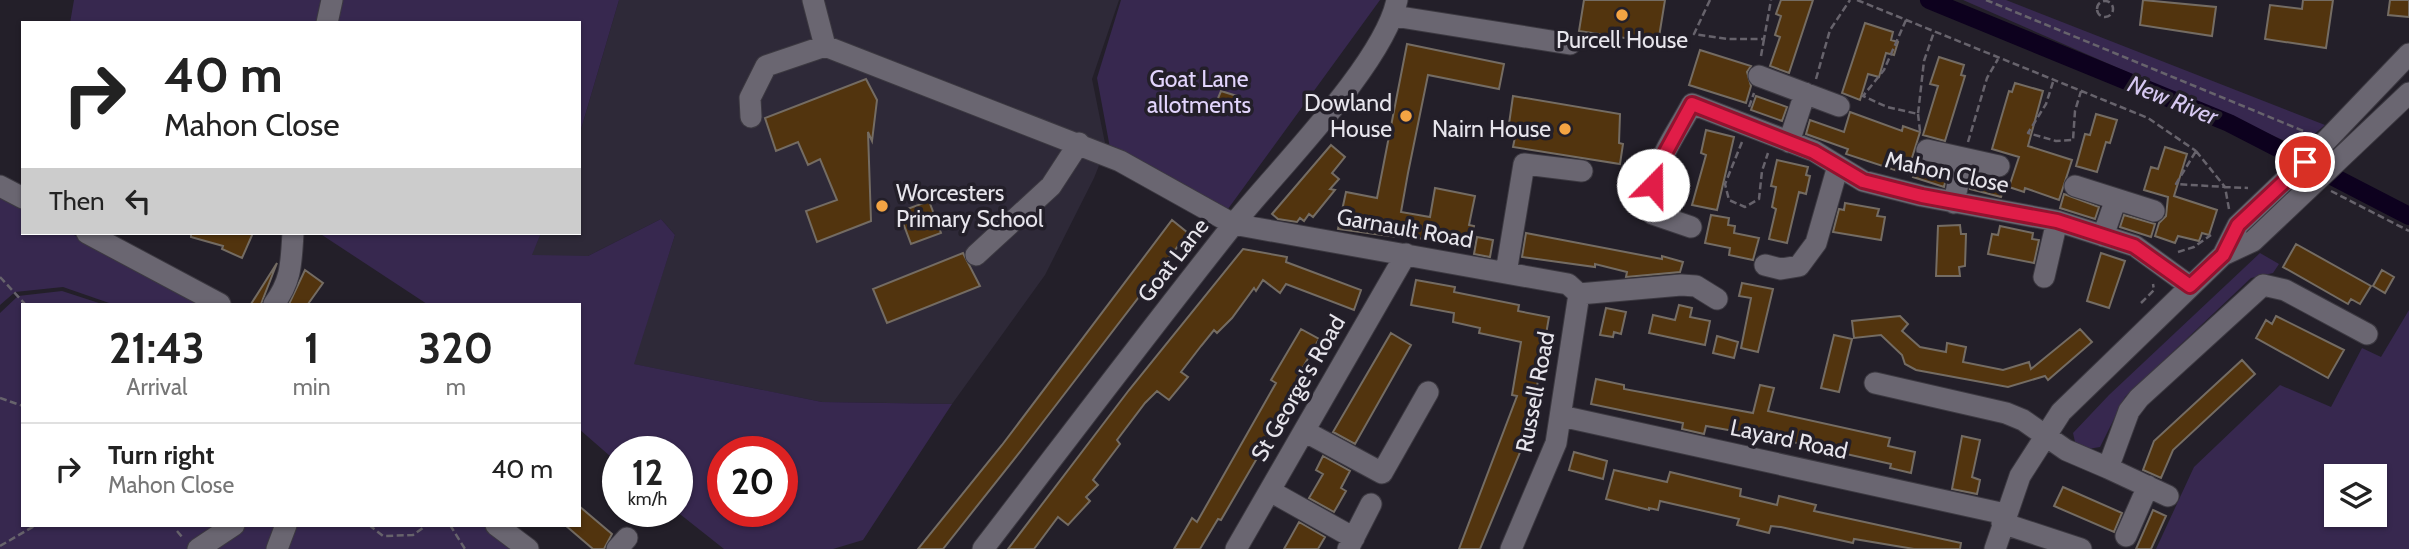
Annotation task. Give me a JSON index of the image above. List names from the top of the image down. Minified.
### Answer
{"streets":{"street":["Mahon Close","Garnault Road","Goat Lane","St George's Road","Russell Road","Layard Road"]},"crossings":[["Garnault Road","Goat Lane"],["Garnault Road","St George's Road"],["Garnault Road","Russell Road"],["Russell Road","Layard Road"]],"water":["New River"],"parks":["Goat Lane allotments"],"places":["Purcell House","Dowland House","Nairn House","Worcesters Primary School"],"page":{"turn":["40 m","Mahon Close"],"then":"Then","eta":["21:43","Arrival","1","min","320","m"],"list":[{"name":"Turn right","note":"Mahon Close","value":"40 m"}],"speed":"12 km/h","limit":"20"}}
